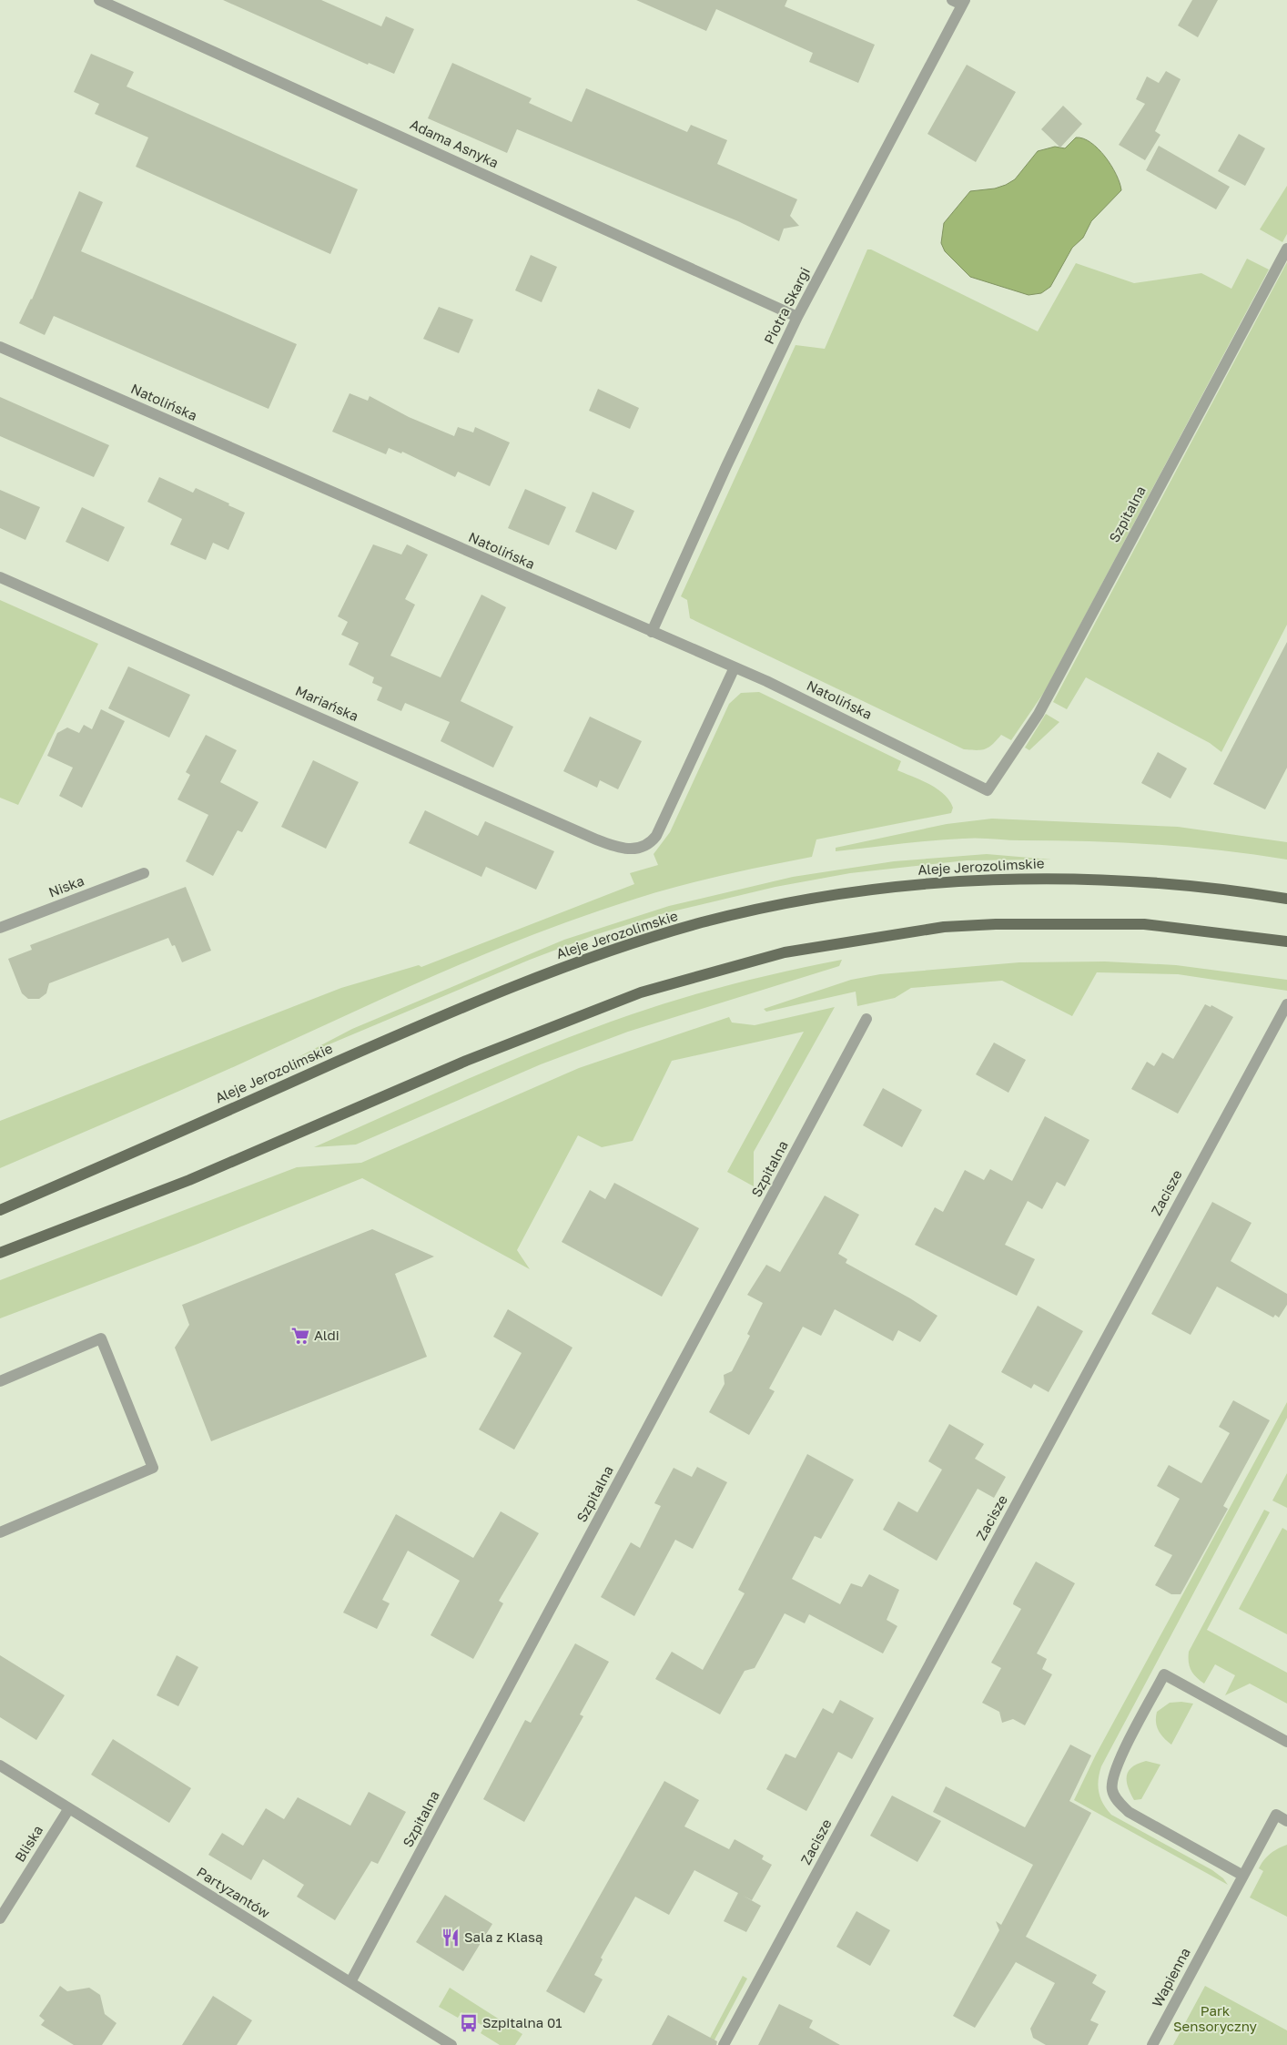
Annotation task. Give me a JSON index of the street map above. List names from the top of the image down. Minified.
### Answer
{"streets":{"main road":["Aleje Jerozolimskie"],"street":["Adama Asnyka","Piotra Skargi","Natolińska","Szpitalna","Mariańska","Niska","Zacisze","Bliska","Partyzantów","Wapienna"]},"crossings":[["Adama Asnyka","Piotra Skargi"],["Piotra Skargi","Natolińska"],["Natolińska","Szpitalna"],["Natolińska","Mariańska"],["Szpitalna","Partyzantów"],["Bliska","Partyzantów"]],"parks":["Park Sensoryczny"],"places":{"supermarket":["Aldi"],"restaurant":["Sala z Klasą"],"bus stop":["Szpitalna 01"]}}
